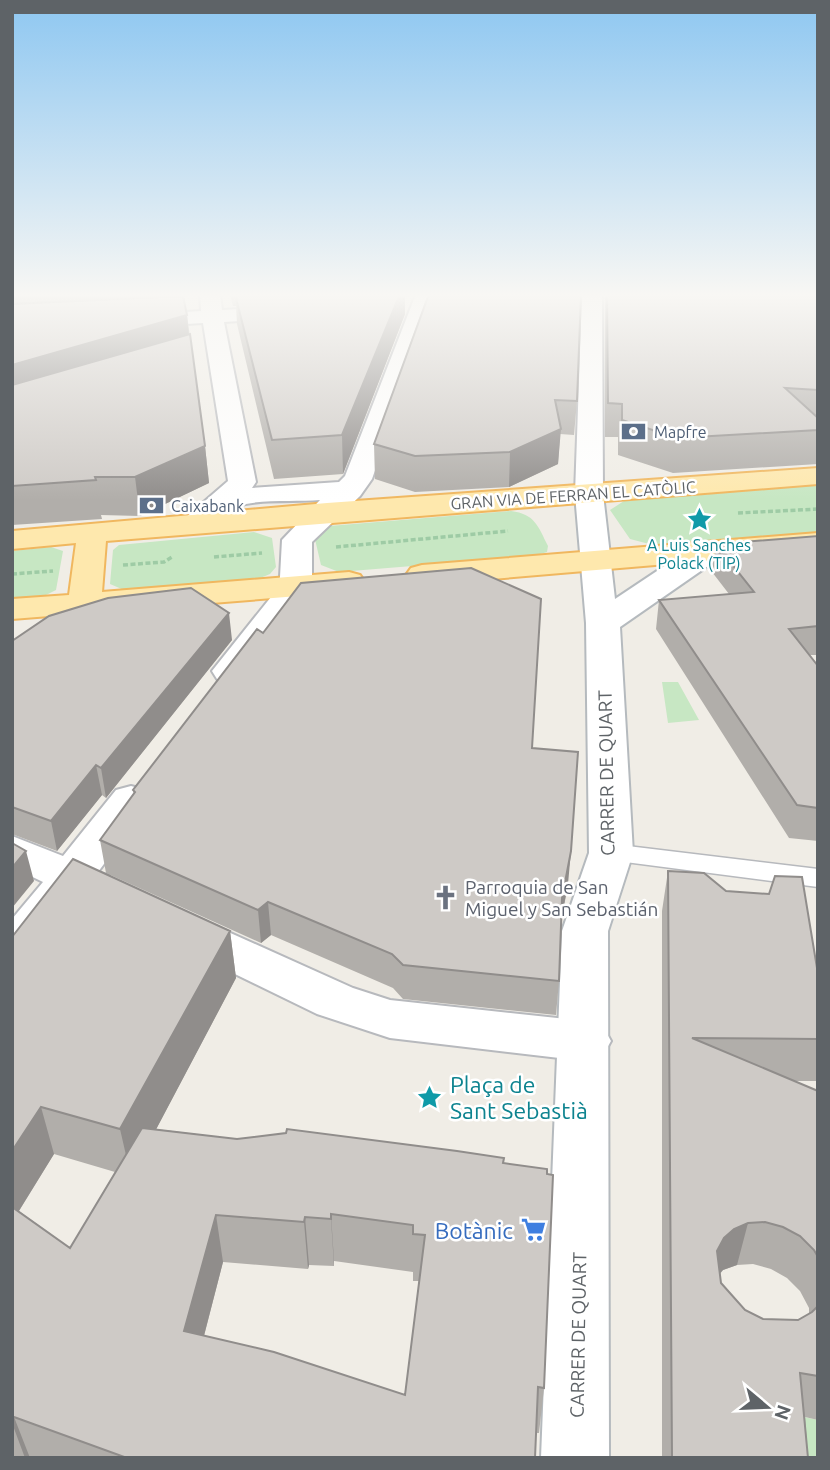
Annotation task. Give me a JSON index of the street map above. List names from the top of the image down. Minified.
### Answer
{"streets":{"main road":["GRAN VIA DE FERRAN EL CATÒLIC"],"street":["CARRER DE QUART"]},"crossings":[["GRAN VIA DE FERRAN EL CATÒLIC","CARRER DE QUART"]],"places":{"bank":["Mapfre","Caixabank"],"place":["A Luis Sanches Polack (TIP)","Plaça de Sant Sebastià"],"church":["Parroquia de San Miguel y San Sebastián"],"supermarket":["Botànic"]},"north":"right"}
